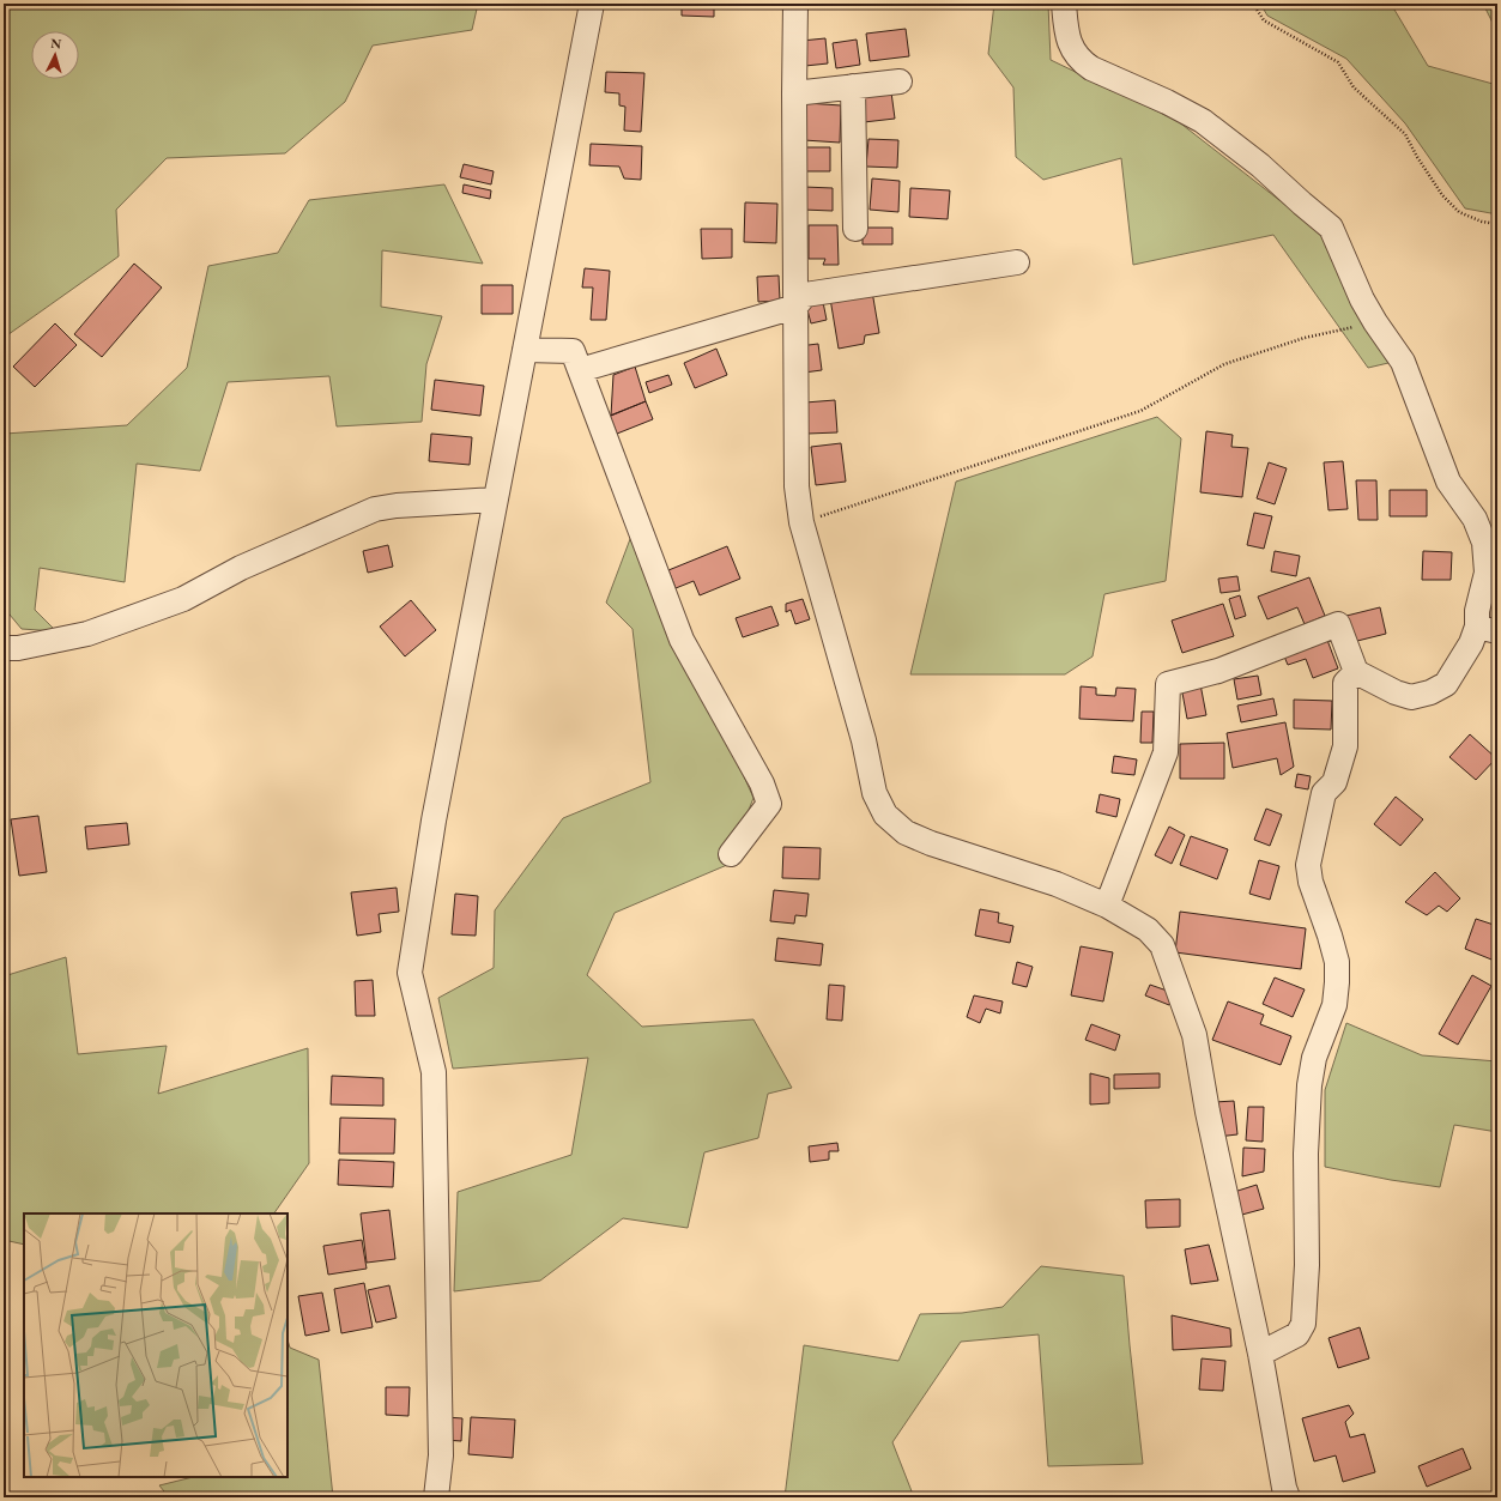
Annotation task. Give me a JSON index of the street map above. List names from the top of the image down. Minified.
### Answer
{"north":"top"}
